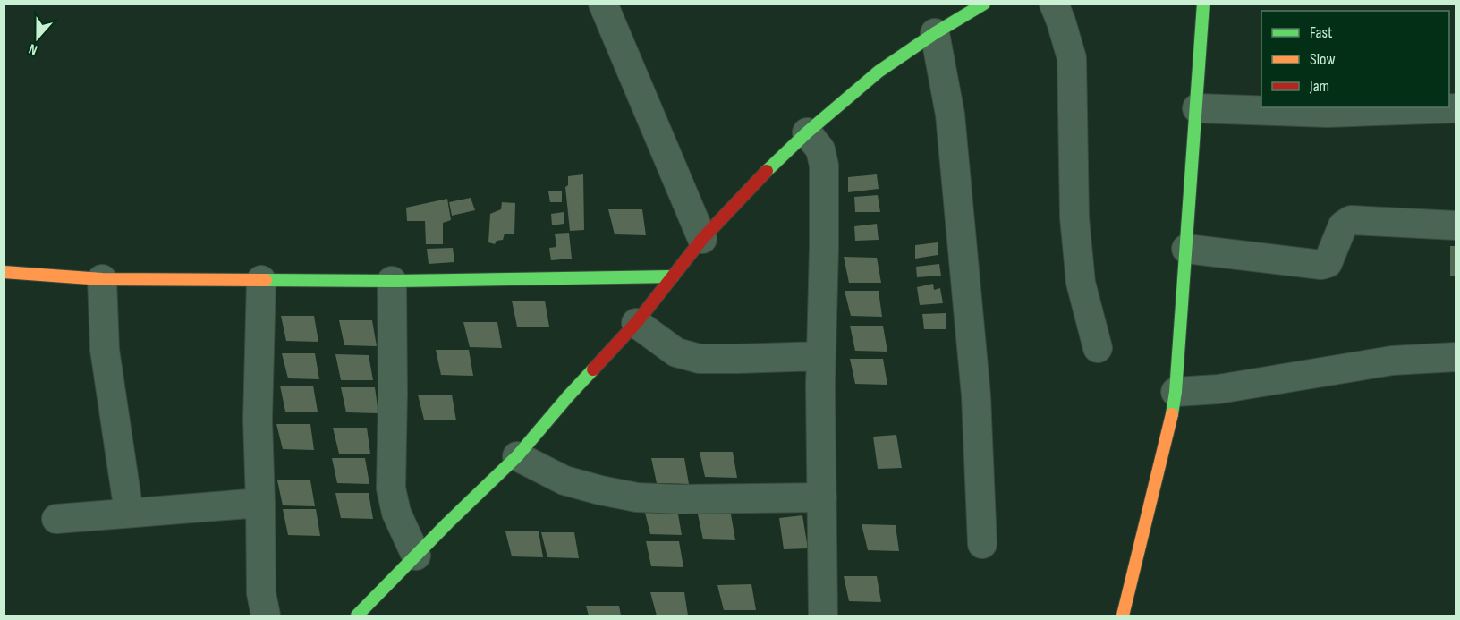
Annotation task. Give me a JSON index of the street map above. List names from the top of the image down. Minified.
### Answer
{"legend":["Fast","Slow","Jam"],"north":"bottom"}
